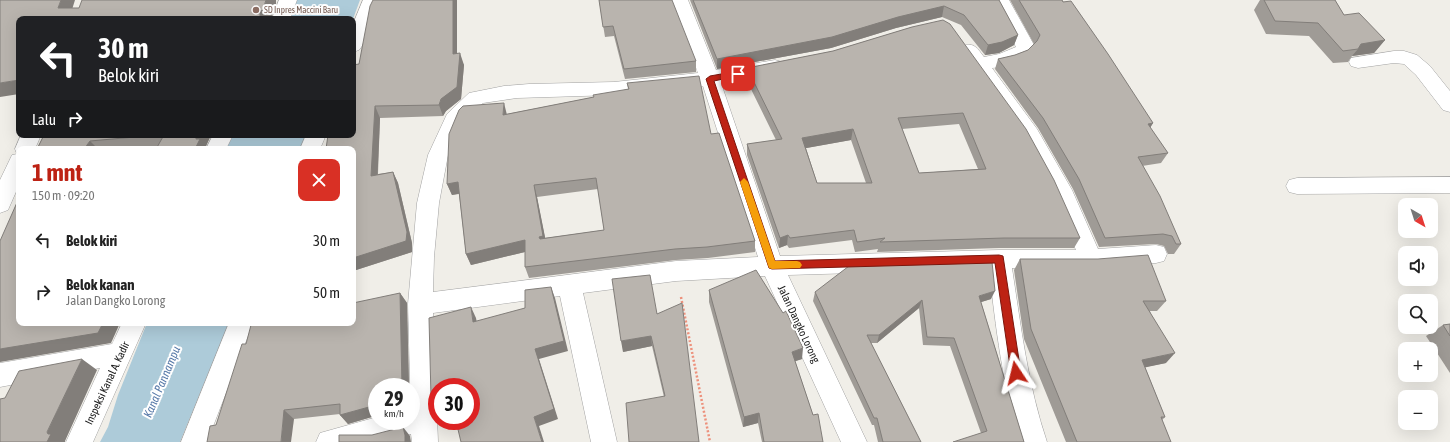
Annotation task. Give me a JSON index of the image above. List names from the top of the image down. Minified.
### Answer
{"streets":{"street":["Jalan Dangko Lorong","Inspeksi Kanal A. Kadir"]},"water":["Kanal Pannampu"],"places":["SD Inpres Maccini Baru"],"north":"bottom right","page":{"turn":["30 m","Belok kiri"],"then":"Lalu","heading":["1 mnt","150 m · 09:20"],"map_buttons":["+","−"],"list":[{"name":"Belok kiri","value":"30 m"},{"name":"Belok kanan","note":"Jalan Dangko Lorong","value":"50 m"}],"speed":"29 km/h","limit":"30"}}
